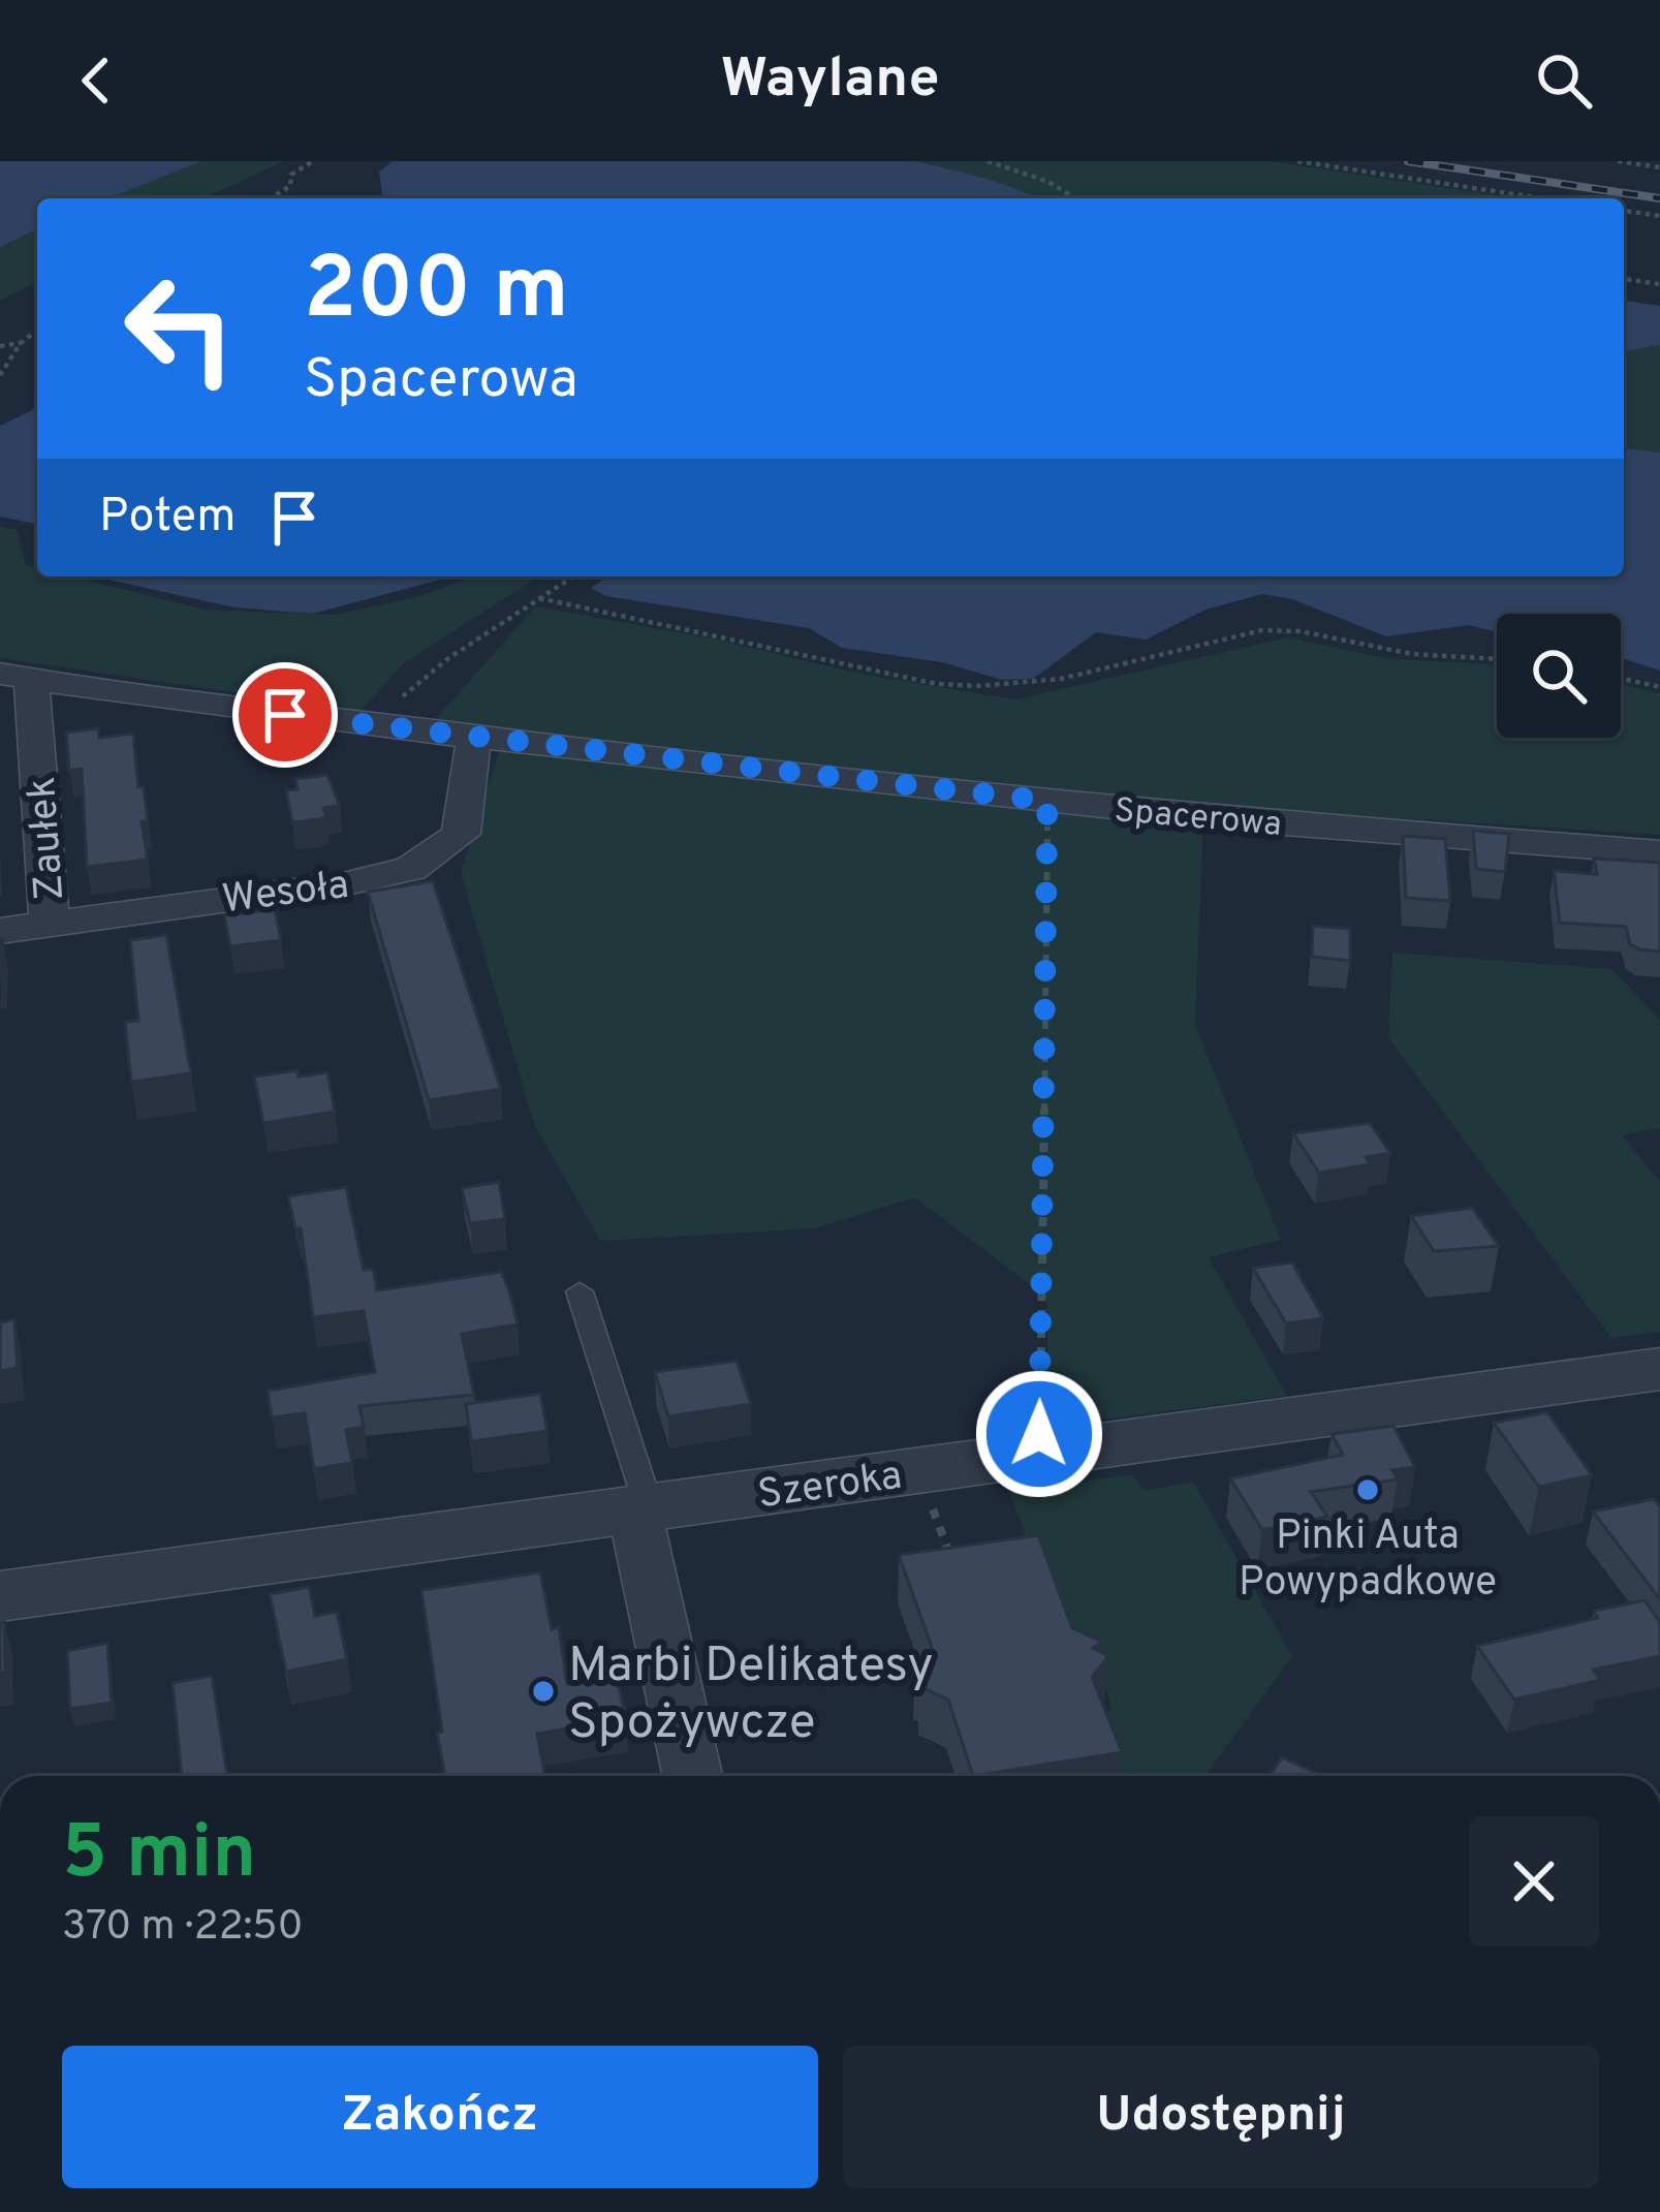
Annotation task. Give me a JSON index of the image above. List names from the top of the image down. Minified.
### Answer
{"streets":{"street":["Spacerowa","Zaułek","Wesoła","Szeroka"]},"crossings":[["Spacerowa","Zaułek"],["Spacerowa","Wesoła"],["Zaułek","Wesoła"]],"places":["Pinki Auta Powypadkowe","Marbi Delikatesy Spożywcze"],"page":{"header":"Waylane","turn":["200 m","Spacerowa"],"then":"Potem","heading":["5 min","370 m · 22:50"],"buttons":["Zakończ","Udostępnij"]}}
